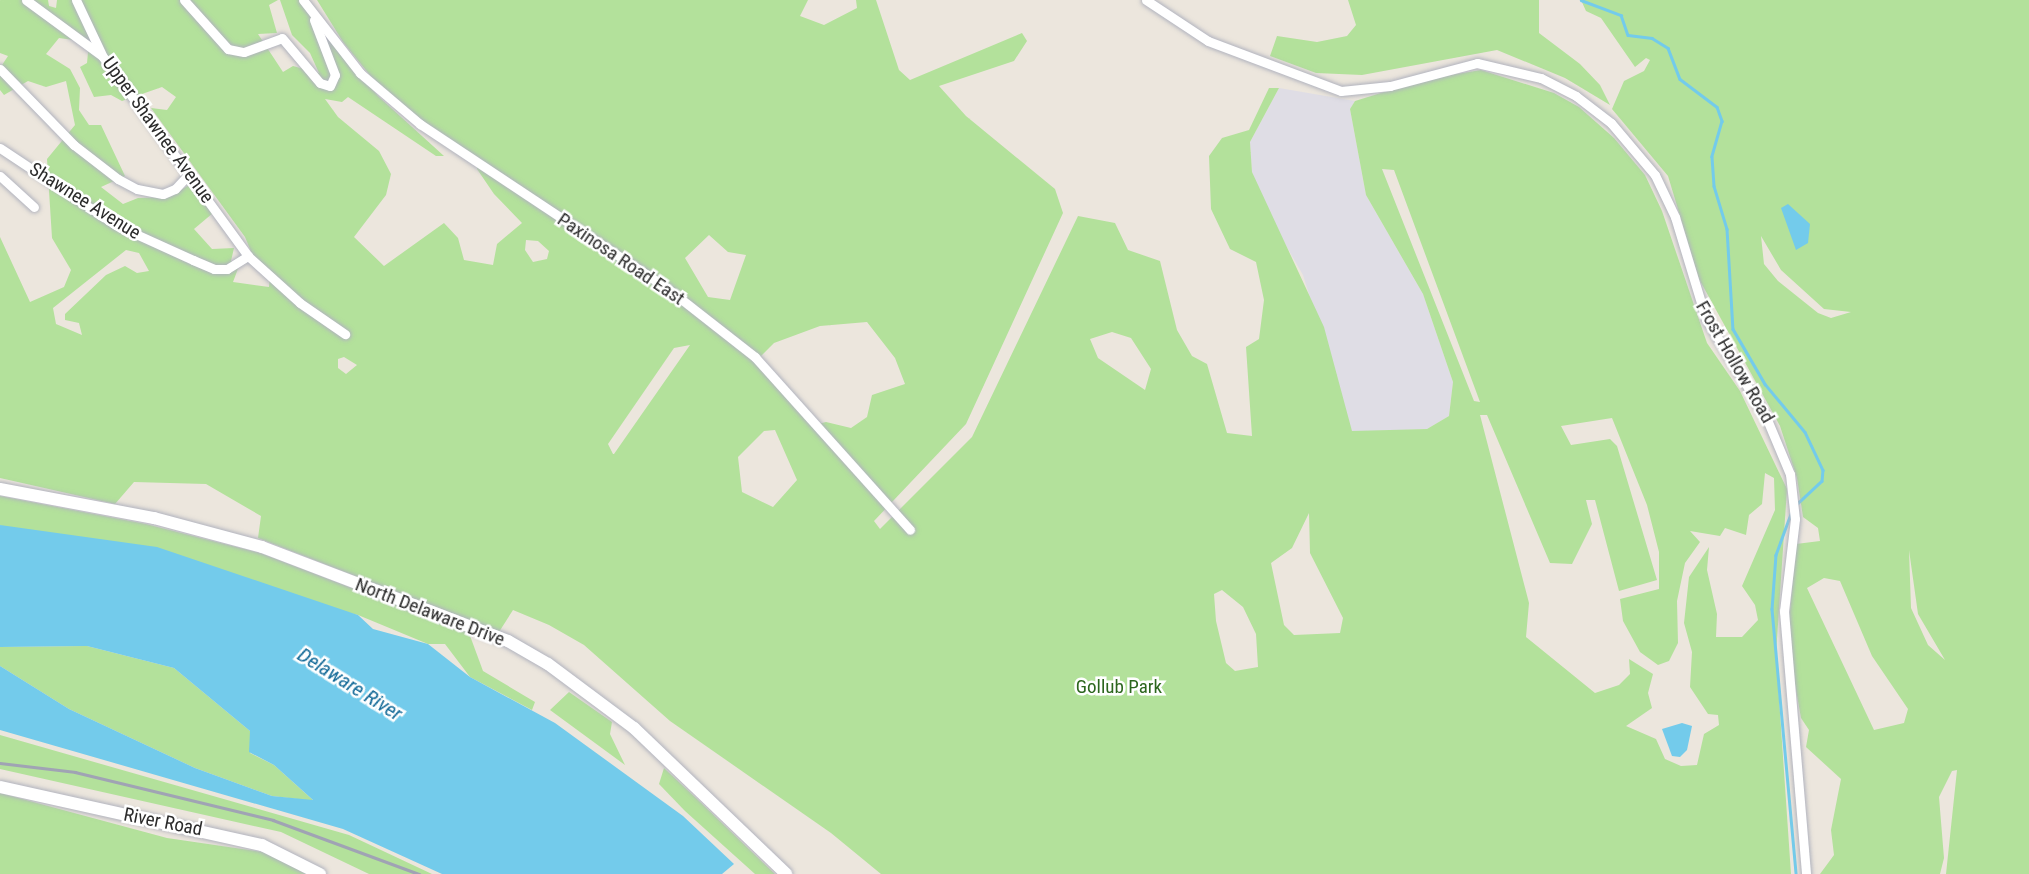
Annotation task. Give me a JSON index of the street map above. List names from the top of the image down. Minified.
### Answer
{"streets":{"main road":["North Delaware Drive","River Road"],"street":["Upper Shawnee Avenue","Shawnee Avenue","Paxinosa Road East","Frost Hollow Road"]},"crossings":[["Upper Shawnee Avenue","Shawnee Avenue"]],"water":["Delaware River"],"parks":["Gollub Park"]}
